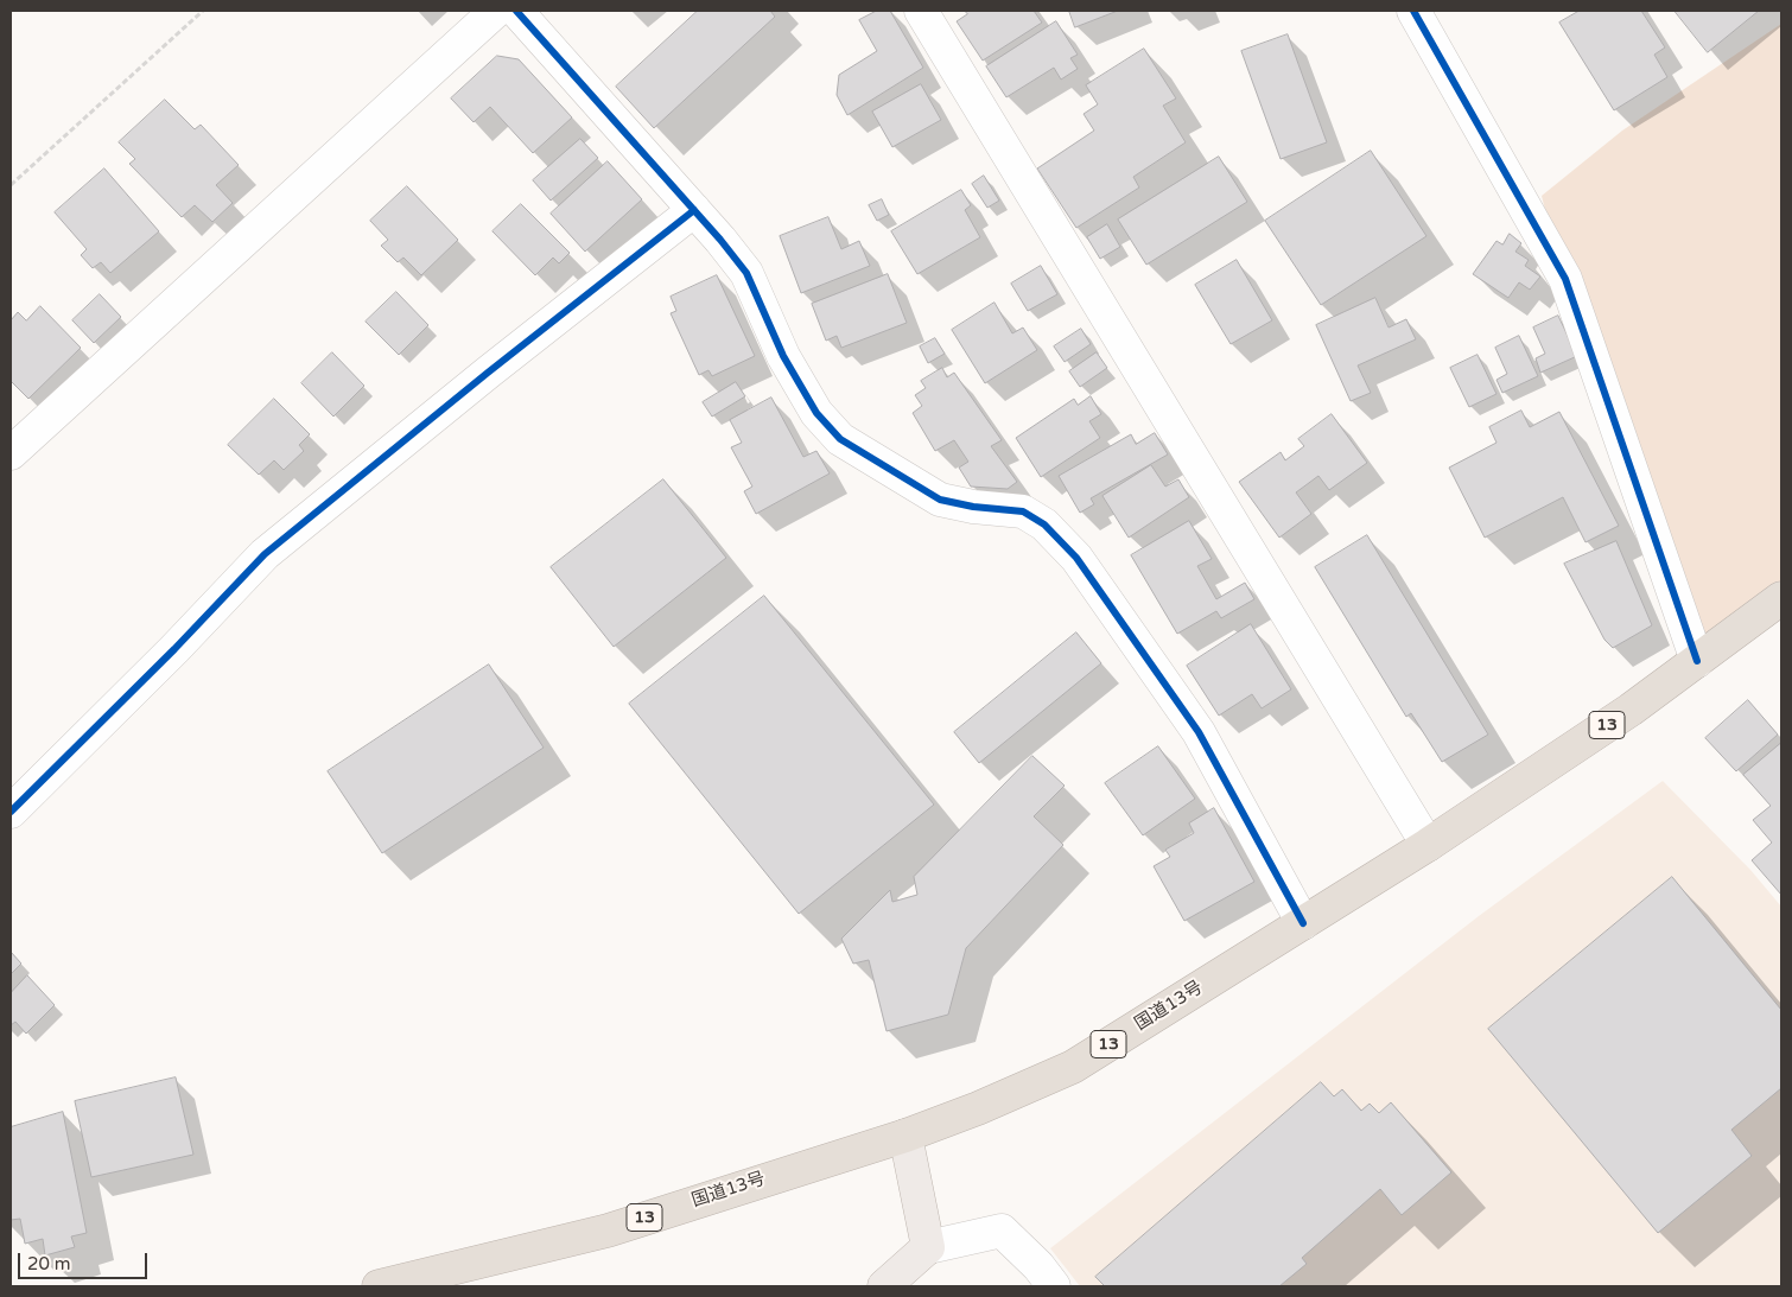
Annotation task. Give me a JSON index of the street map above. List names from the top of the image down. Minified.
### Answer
{"streets":{"highway":["13","国道13号"]},"scale_bar":"20 m"}
